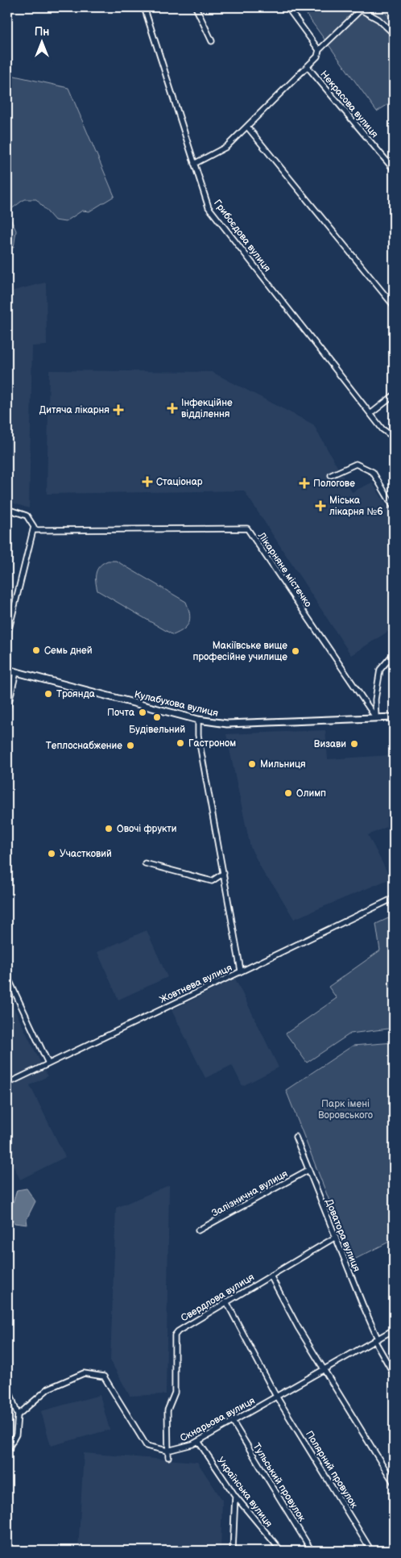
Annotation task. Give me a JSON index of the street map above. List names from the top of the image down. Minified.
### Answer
{"streets":{"street":["Некрасова вулиця","Грибоєдова вулиця","Лікарняне містечко","Кулабухова вулиця","Жовтнева вулиця","Залізнична вулиця","Доватора вулиця","Свердлова вулиця","Скнарьова вулиця","Полярний провулок","Тульський провулок","Українська вулиця"]},"crossings":[["Лікарняне містечко","Кулабухова вулиця"],["Залізнична вулиця","Доватора вулиця"],["Доватора вулиця","Свердлова вулиця"],["Доватора вулиця","Скнарьова вулиця"],["Свердлова вулиця","Скнарьова вулиця"],["Свердлова вулиця","Полярний провулок"],["Скнарьова вулиця","Полярний провулок"],["Скнарьова вулиця","Тульський провулок"],["Скнарьова вулиця","Українська вулиця"]],"parks":["Парк імені Воровського"],"places":{"health":["Інфекційне відділення","Дитяча лікарня","Стаціонар","Пологове","Міська лікарня №6"],"other":["Семь дней","Макіївське вище професійне училище","Троянда","Почта","Будівельний","Гастроном","Визави","Теплоснабжение","Мильниця","Олимп","Овочі фрукти","Участковий"]},"north":"top"}
